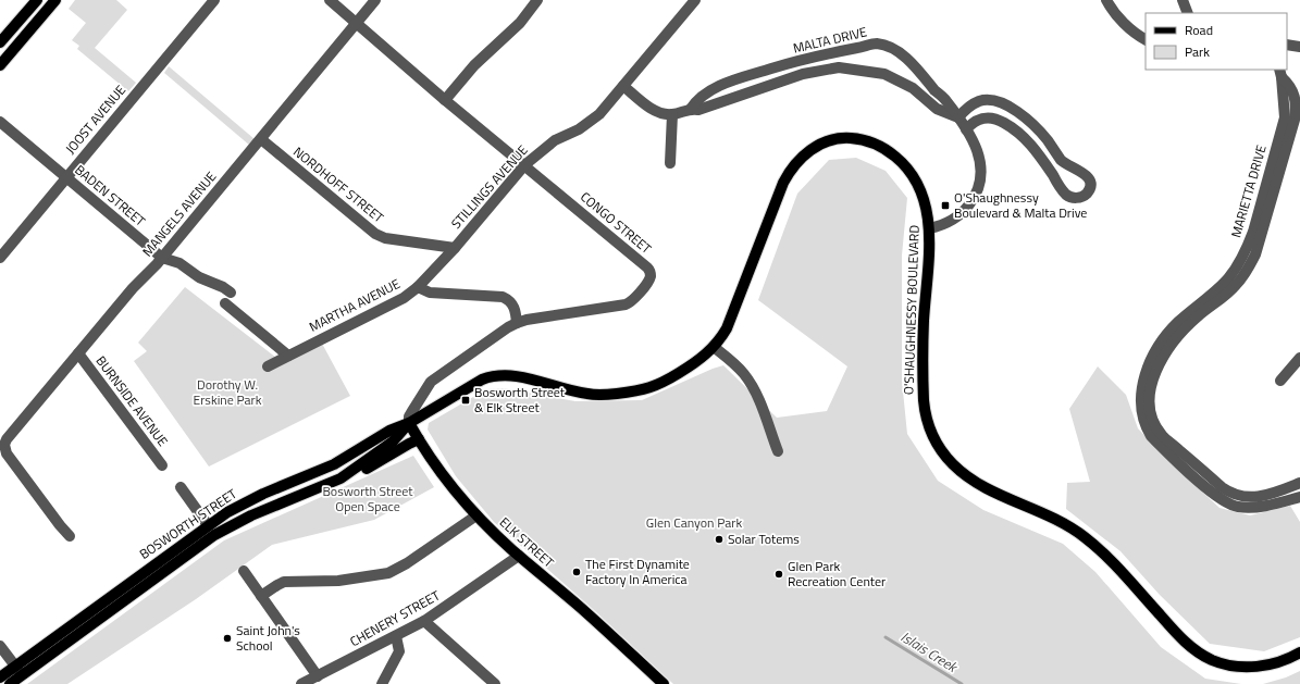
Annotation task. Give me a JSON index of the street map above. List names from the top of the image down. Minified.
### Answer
{"streets":{"main road":["O'SHAUGHNESSY BOULEVARD","BOSWORTH STREET","ELK STREET"],"street":["MALTA DRIVE","JOOST AVENUE","NORDHOFF STREET","STILLINGS AVENUE","MARIETTA DRIVE","BADEN STREET","MANGELS AVENUE","CONGO STREET","MARTHA AVENUE","BURNSIDE AVENUE","CHENERY STREET"]},"crossings":[["MALTA DRIVE","O'SHAUGHNESSY BOULEVARD"],["JOOST AVENUE","BADEN STREET"],["NORDHOFF STREET","STILLINGS AVENUE"],["NORDHOFF STREET","MANGELS AVENUE"],["STILLINGS AVENUE","CONGO STREET"],["STILLINGS AVENUE","MARTHA AVENUE"],["BADEN STREET","MANGELS AVENUE"],["MANGELS AVENUE","CONGO STREET"],["MANGELS AVENUE","BURNSIDE AVENUE"],["CONGO STREET","MARTHA AVENUE"],["CONGO STREET","BOSWORTH STREET"],["CONGO STREET","ELK STREET"],["O'SHAUGHNESSY BOULEVARD","BOSWORTH STREET"],["BOSWORTH STREET","ELK STREET"],["ELK STREET","CHENERY STREET"]],"water":["Islais Creek"],"parks":["Dorothy W. Erskine Park","Bosworth Street Open Space","Glen Canyon Park"],"places":{"transit":["O'Shaughnessy Boulevard & Malta Drive","Bosworth Street & Elk Street"],"other":["Solar Totems","The First Dynamite Factory In America","Glen Park Recreation Center","Saint John's School"]},"legend":["Road","Park"]}
